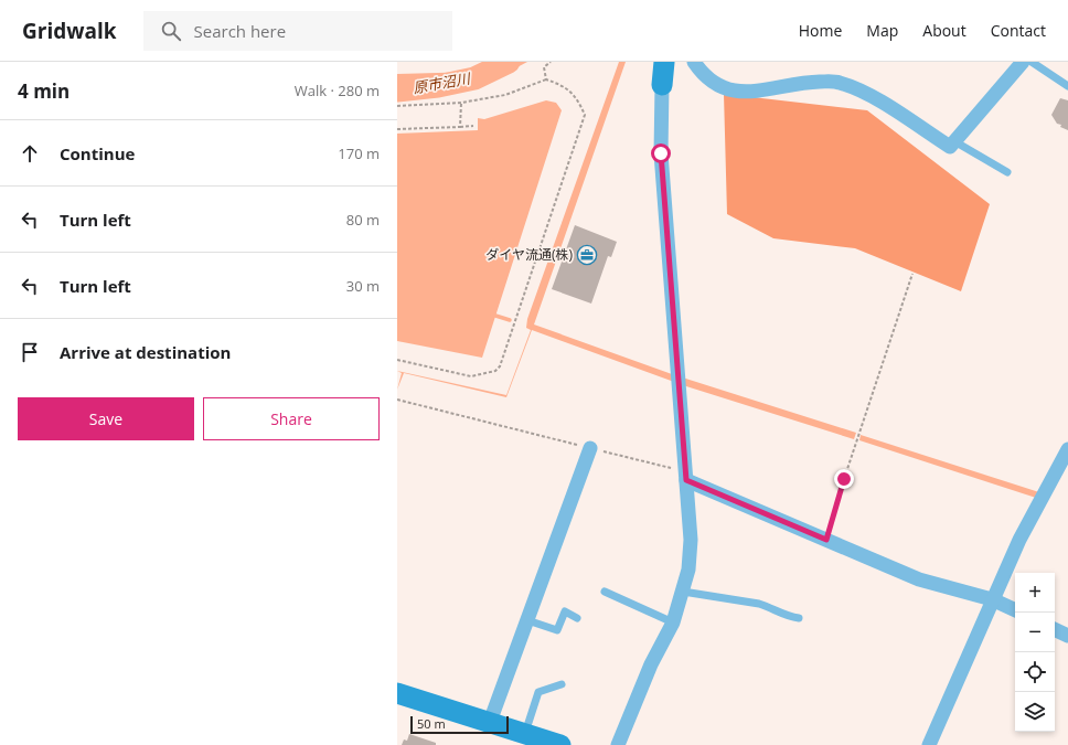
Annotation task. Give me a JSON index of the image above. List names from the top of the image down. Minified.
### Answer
{"water":["原市沼川"],"places":{"office":["ダイヤ流通(株)"]},"scale_bar":"50 m","page":{"header":"Gridwalk","search":"Search here","nav":["Home","Map","About","Contact"],"heading":["4 min","Walk · 280 m"],"list":[["Continue","170 m"],["Turn left","80 m"],["Turn left","30 m"],"Arrive at destination"],"buttons":["Save","Share"],"map_buttons":["+","−"],"scale":"50 m"}}
